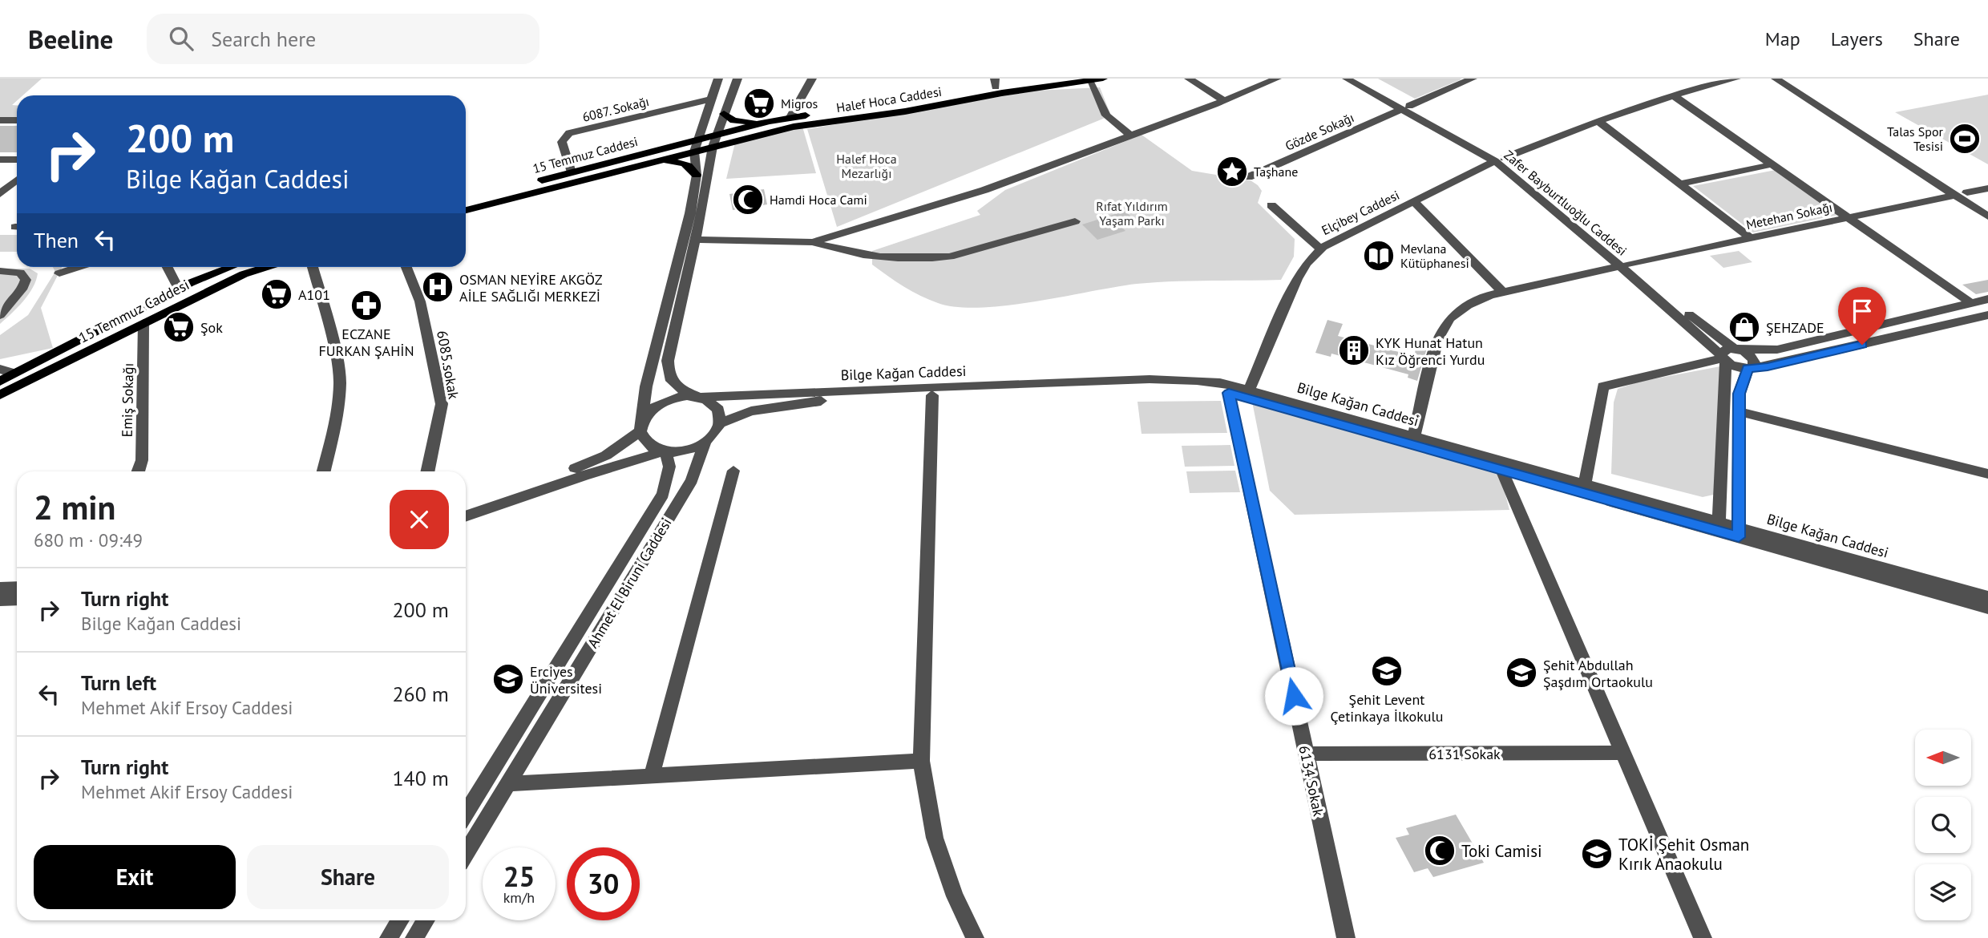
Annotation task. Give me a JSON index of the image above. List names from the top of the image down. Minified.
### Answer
{"streets":{"main road":["Halef Hoca Caddesi","15 Temmuz Caddesi"],"street":["6087. Sokağı","Gözde Sokağı","Zafer Bayburtluoğlu Caddesi","Elçibey Caddesi","Metehan Sokağı","6085.sokak","Bilge Kağan Caddesi","Emiş Sokağı","Ahmet El Biruni Caddesi","6131 Sokak","6134 Sokak"]},"crossings":[["Halef Hoca Caddesi","15 Temmuz Caddesi"],["6087. Sokağı","15 Temmuz Caddesi"],["Gözde Sokağı","Zafer Bayburtluoğlu Caddesi"],["15 Temmuz Caddesi","Emiş Sokağı"],["Zafer Bayburtluoğlu Caddesi","Elçibey Caddesi"],["Zafer Bayburtluoğlu Caddesi","Metehan Sokağı"],["Elçibey Caddesi","Bilge Kağan Caddesi"],["Metehan Sokağı","Bilge Kağan Caddesi"],["Bilge Kağan Caddesi","Ahmet El Biruni Caddesi"],["Bilge Kağan Caddesi","6134 Sokak"],["6131 Sokak","6134 Sokak"]],"parks":["Halef Hoca Mezarlığı","Rıfat Yıldırım Yaşam Parkı"],"places":{"supermarket":["Migros","A101","Şok"],"sports":["Talas Spor Tesisi"],"place":["Taşhane"],"mosque":["Hamdi Hoca Cami","Toki Camisi"],"library":["Mevlana Kütüphanesi"],"hospital":["OSMAN NEYİRE AKGÖZ AİLE SAĞLIĞI MERKEZİ"],"pharmacy":["ECZANE FURKAN ŞAHİN"],"shop":["ŞEHZADE"],"building":["KYK Hunat Hatun Kız Öğrenci Yurdu"],"school or university":["Şehit Levent Çetinkaya İlkokulu","Şehit Abdullah Şaşdım Ortaokulu","Erciyes Üniversitesi","TOKİ Şehit Osman Kırık Anaokulu"]},"north":"left","page":{"header":"Beeline","search":"Search here","nav":["Map","Layers","Share"],"turn":["200 m","Bilge Kağan Caddesi"],"then":"Then","heading":["2 min","680 m · 09:49"],"list":[{"name":"Turn right","note":"Bilge Kağan Caddesi","value":"200 m"},{"name":"Turn left","note":"Mehmet Akif Ersoy Caddesi","value":"260 m"},{"name":"Turn right","note":"Mehmet Akif Ersoy Caddesi","value":"140 m"}],"buttons":["Exit","Share"],"speed":"25 km/h","limit":"30"}}
